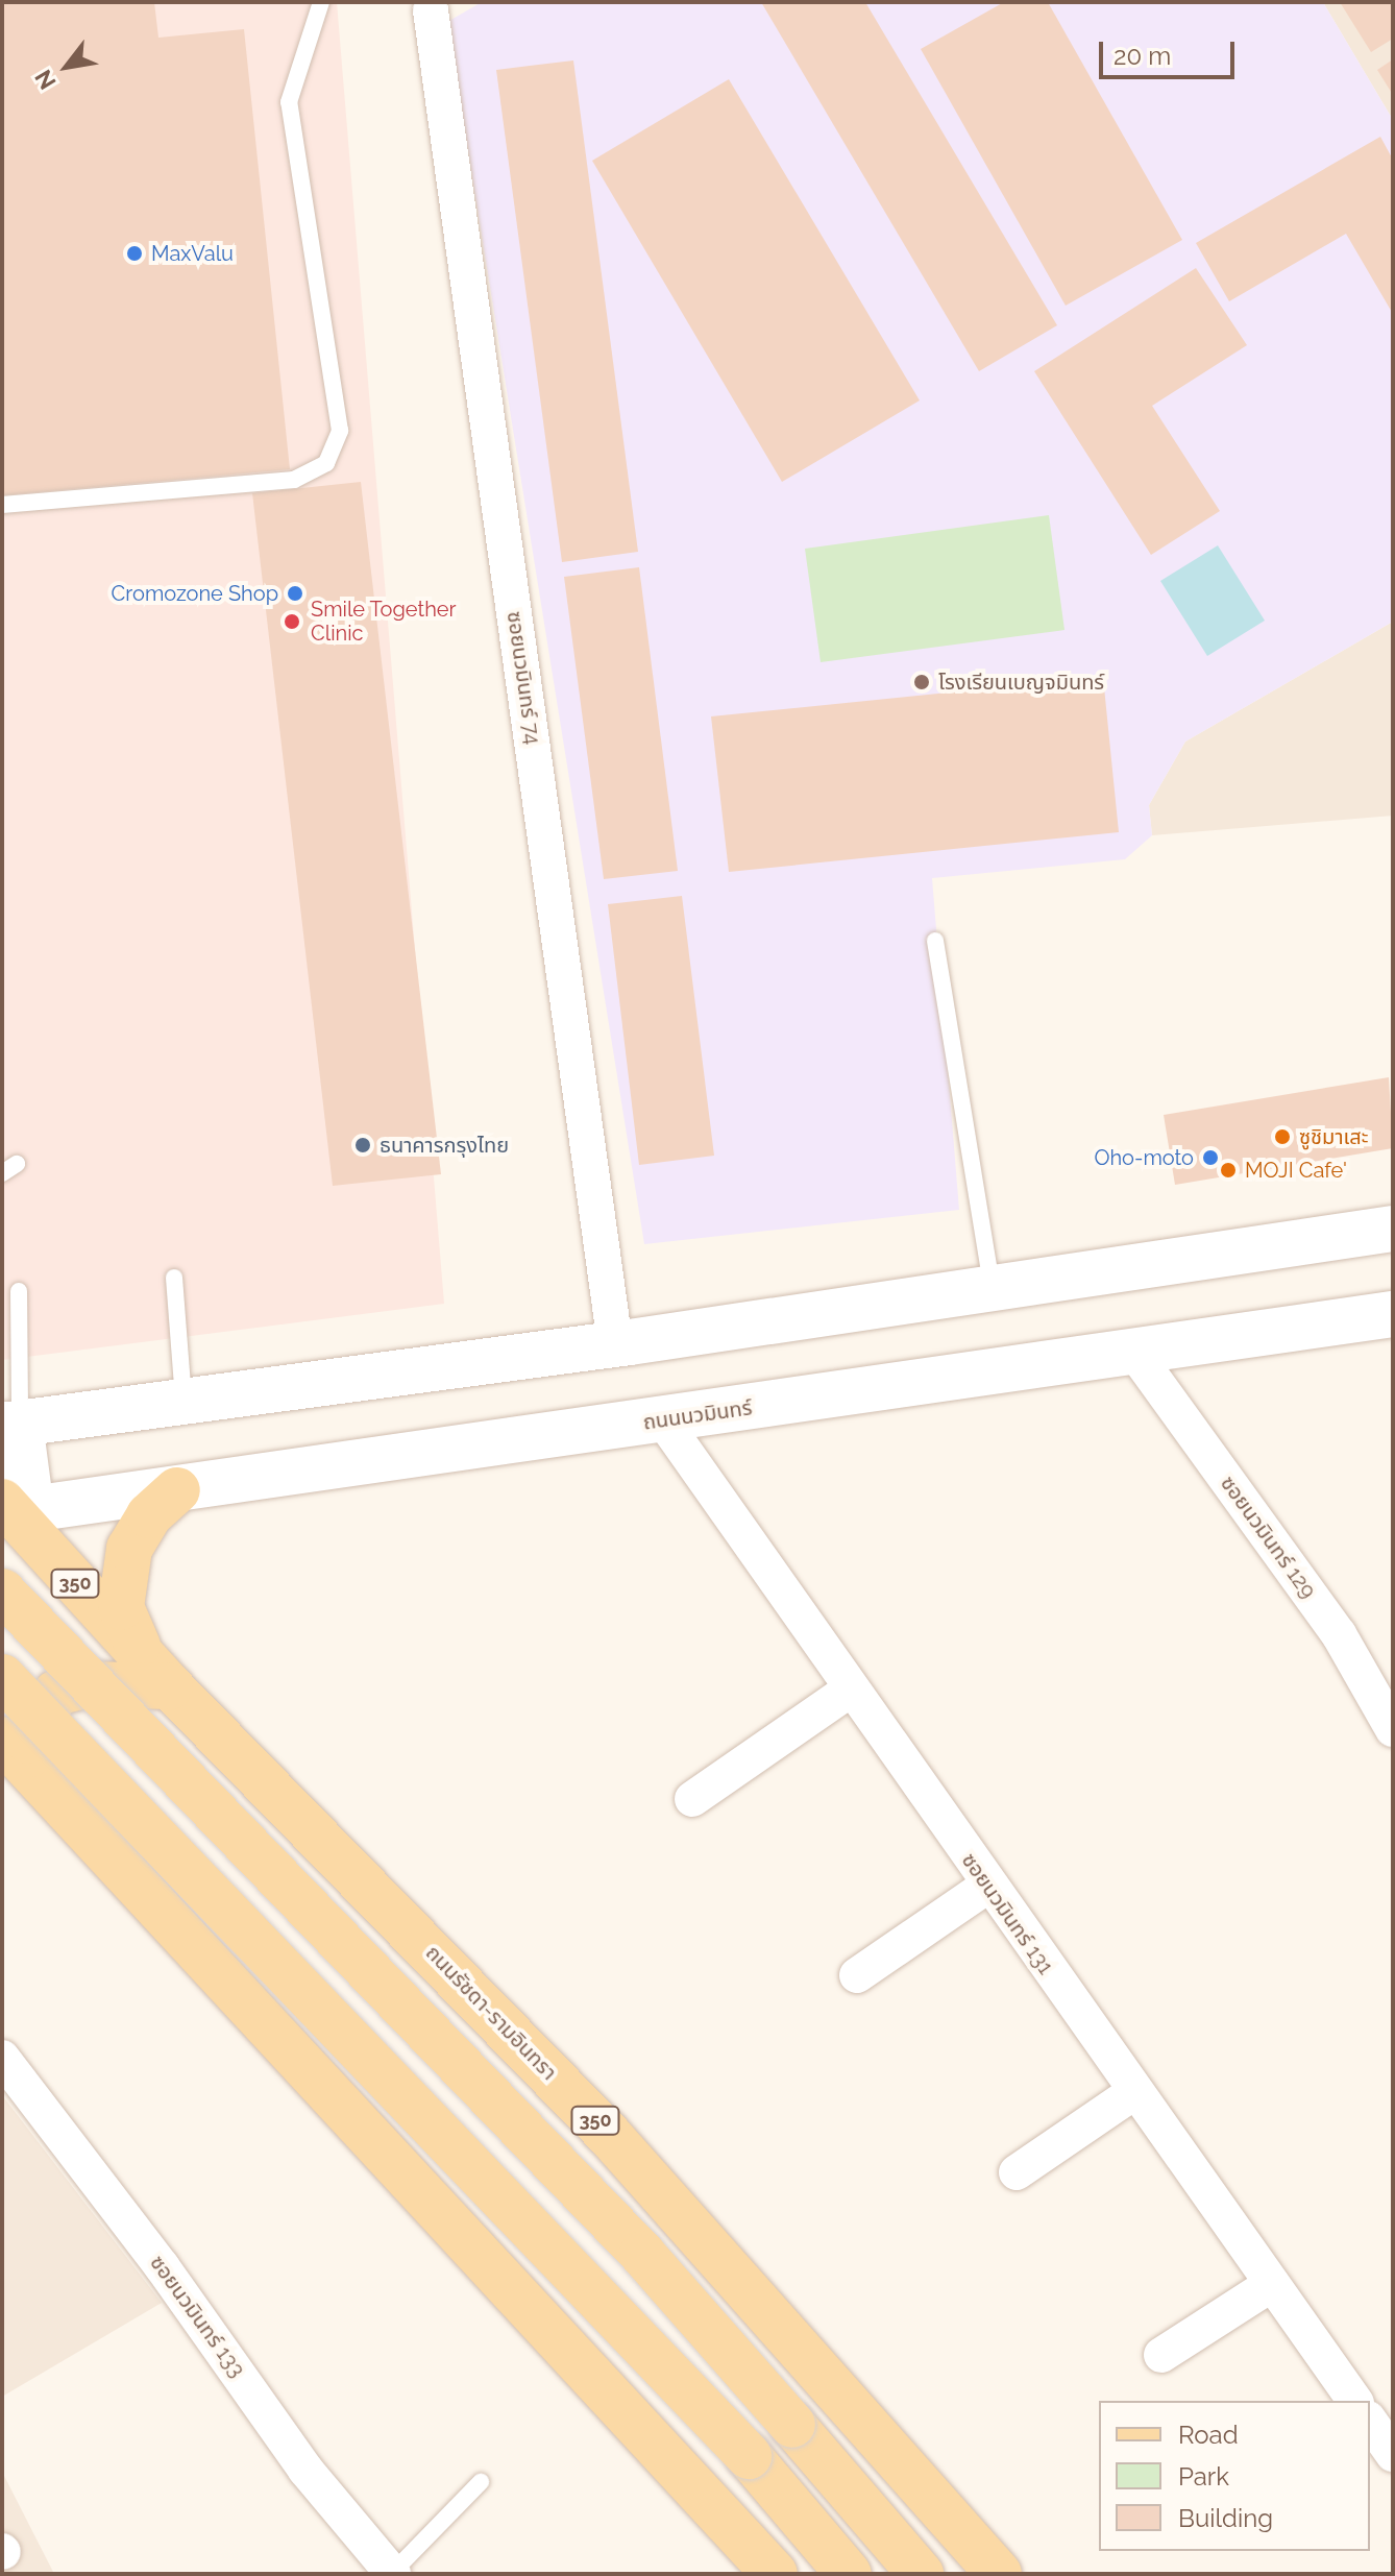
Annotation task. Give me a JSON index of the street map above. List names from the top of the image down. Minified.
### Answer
{"streets":{"main road":["ถนนนวมินทร์","350","ถนนรัชดา-รามอินทรา"],"street":["ซอยนวมินทร์ 74","ซอยนวมินทร์ 129","ซอยนวมินทร์ 131","ซอยนวมินทร์ 133"]},"crossings":[["ถนนนวมินทร์","ซอยนวมินทร์ 129"],["ถนนนวมินทร์","ซอยนวมินทร์ 131"],["ถนนนวมินทร์","ถนนรัชดา-รามอินทรา"]],"places":["MaxValu","Cromozone Shop","Smile Together Clinic","โรงเรียนเบญจมินทร์","ซูชิมาเสะ","ธนาคารกรุงไทย","Oho-moto","MOJI Cafe'"],"legend":["Road","Park","Building"],"scale_bar":"20 m","north":"bottom left"}
